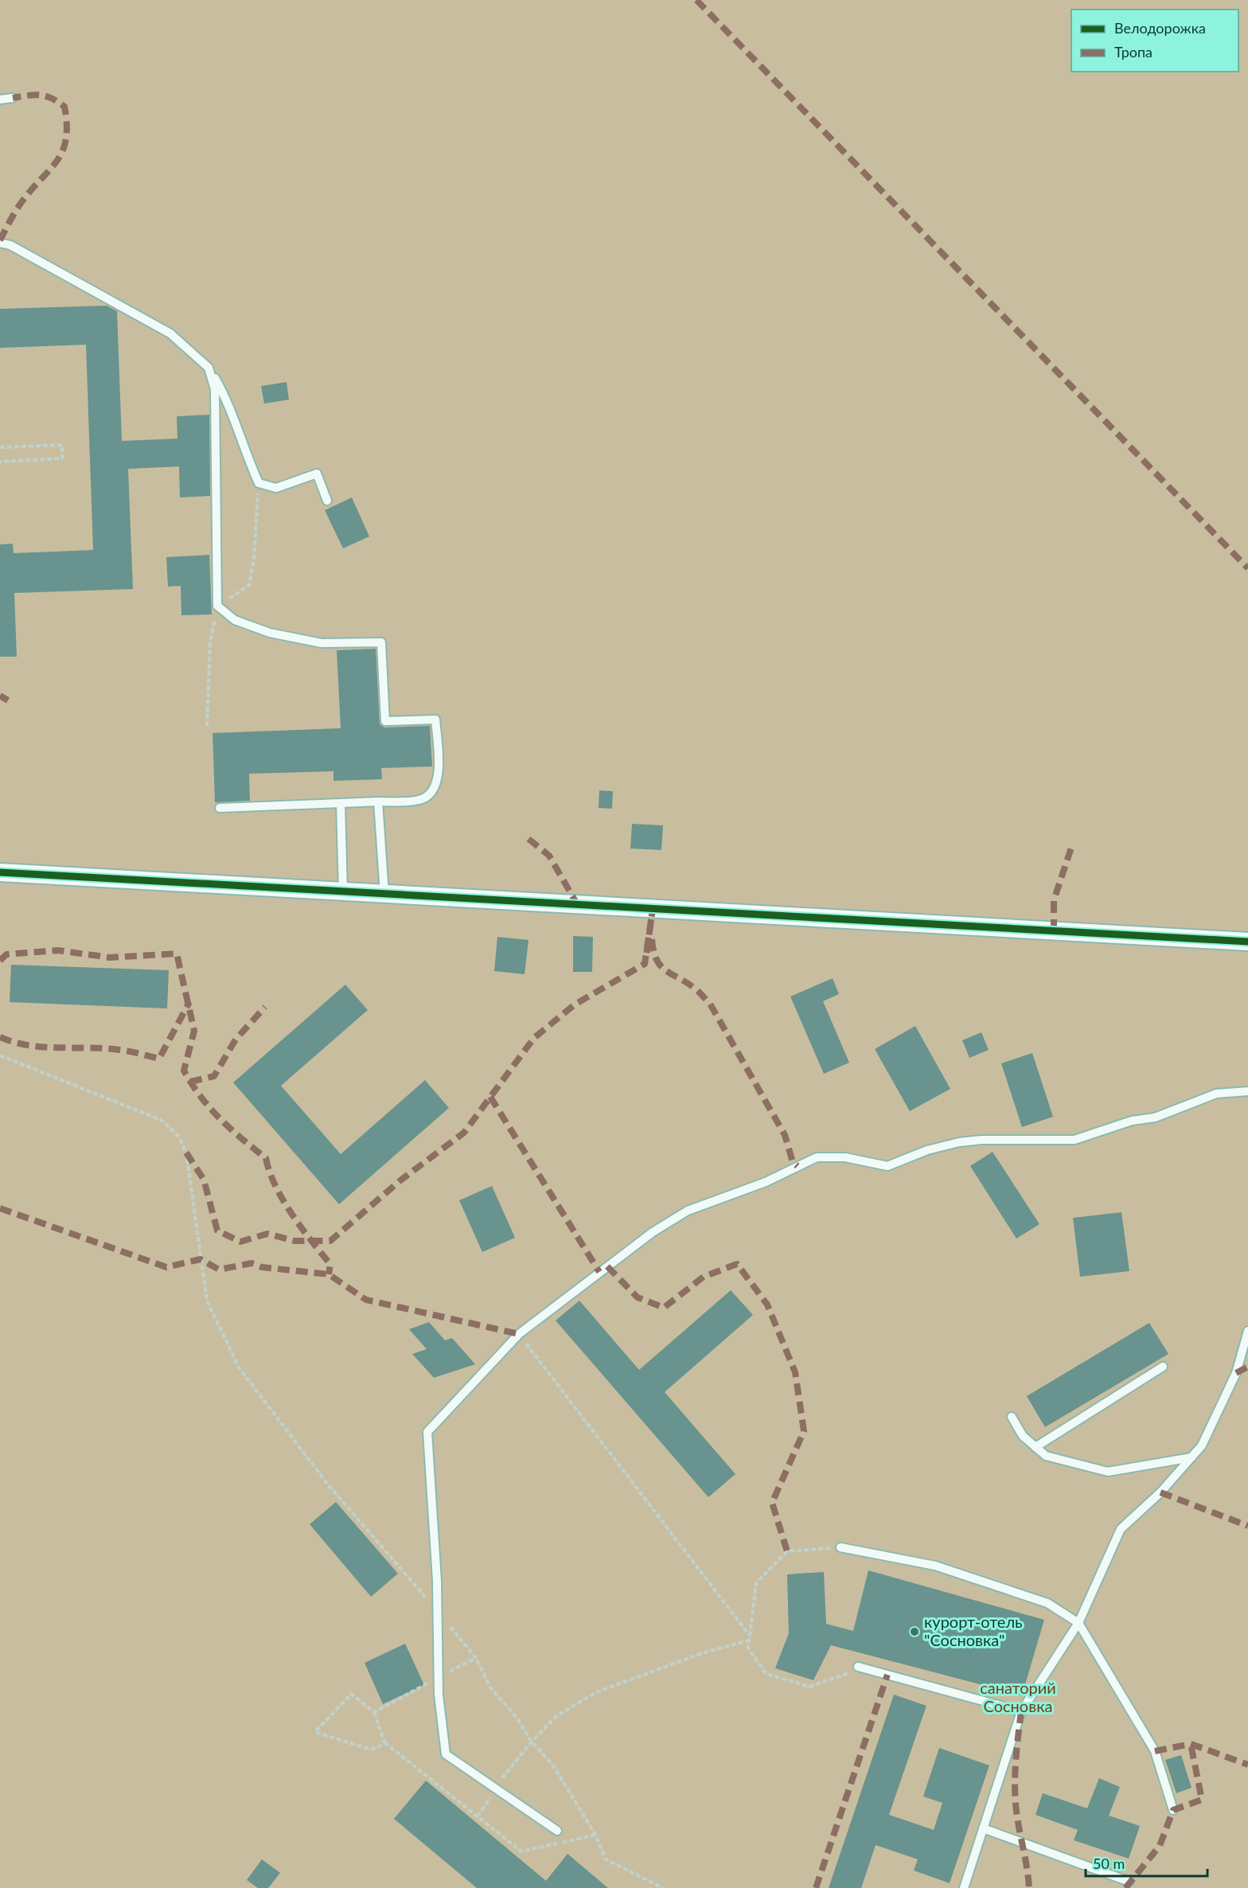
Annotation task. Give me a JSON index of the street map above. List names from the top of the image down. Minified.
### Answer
{"parks":["санаторий Сосновка"],"places":["курорт-отель \"Сосновка\""],"legend":["Велодорожка","Тропа"],"scale_bar":"50 m"}
